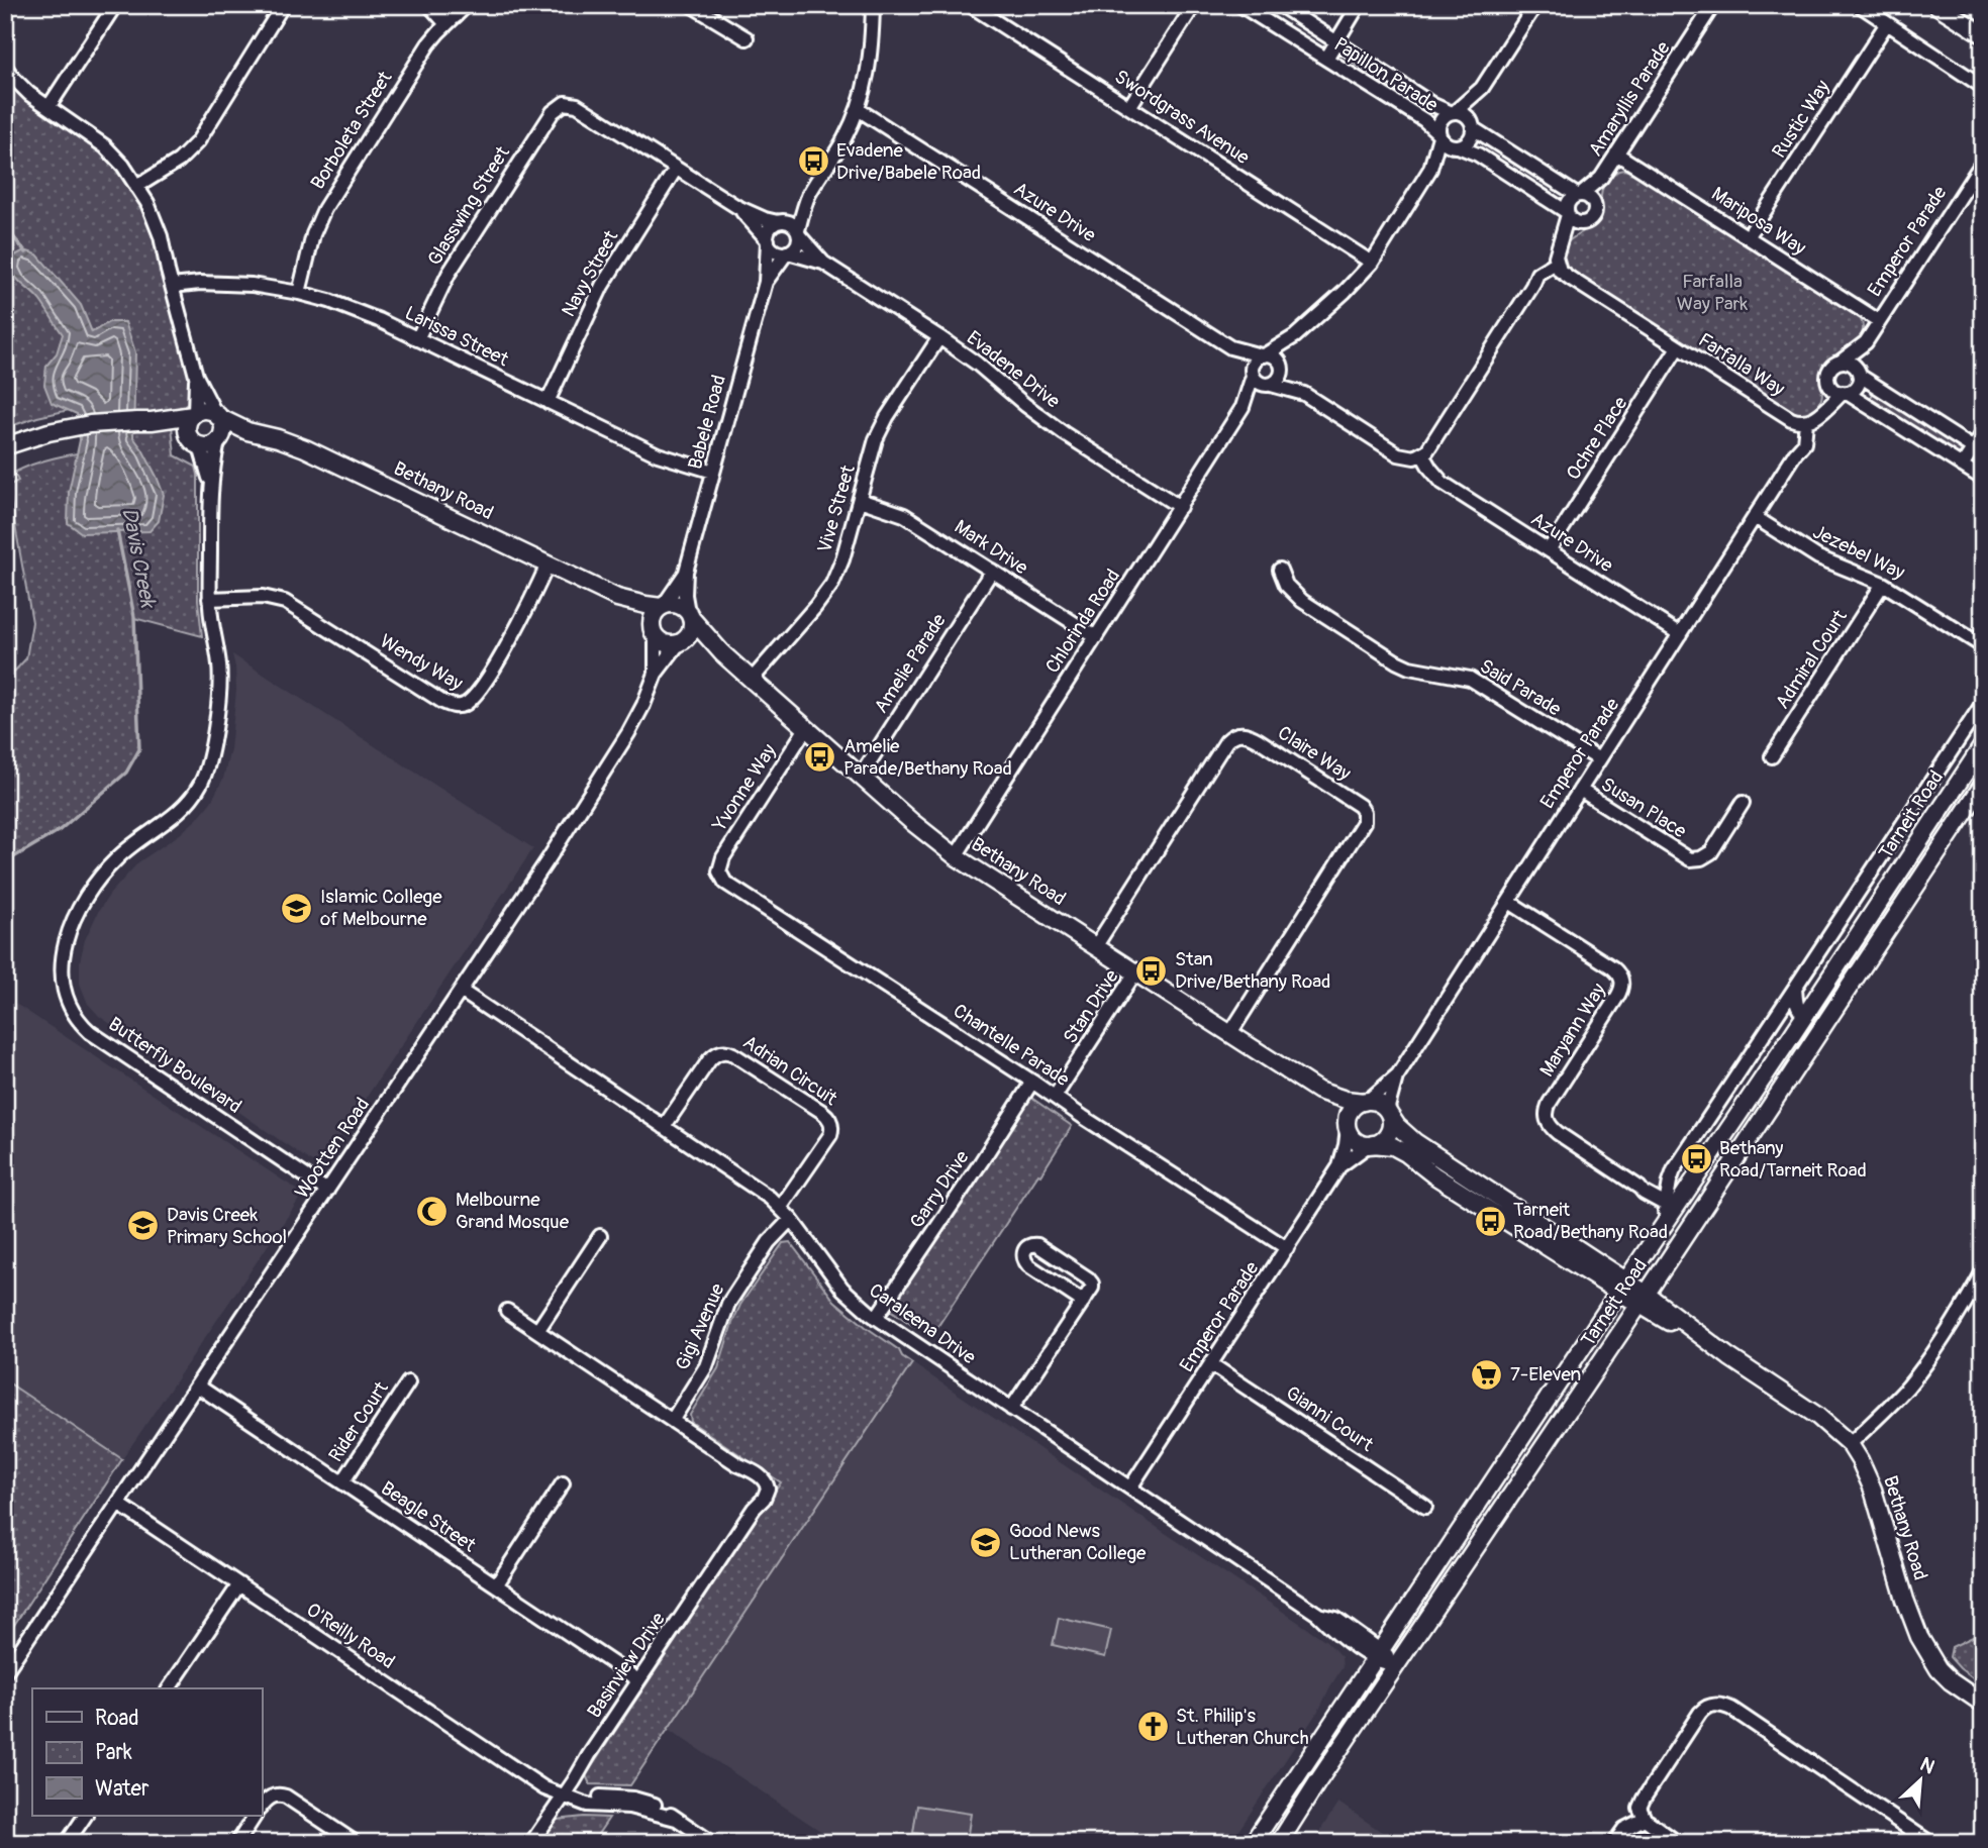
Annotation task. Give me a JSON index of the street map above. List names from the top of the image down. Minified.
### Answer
{"streets":{"street":["Papillon Parade","Amaryllis Parade","Swordgrass Avenue","Rustic Way","Borboleta Street","Glasswing Street","Azure Drive","Mariposa Way","Emperor Parade","Navy Street","Larissa Street","Farfalla Way","Evadene Drive","Babele Road","Ochre Place","Bethany Road","Vive Street","Mark Drive","Jezebel Way","Chlorinda Road","Admiral Court","Wendy Way","Amelie Parade","Said Parade","Claire Way","Yvonne Way","Susan Place","Tarneit Road","Stan Drive","Maryann Way","Chantelle Parade","Butterfly Boulevard","Adrian Circuit","Wootten Road","Garry Drive","Caraleena Drive","Gigi Avenue","Gianni Court","Rider Court","Beagle Street","O'Reilly Road","Basinview Drive"]},"crossings":[["Amaryllis Parade","Mariposa Way"],["Rustic Way","Mariposa Way"],["Borboleta Street","Larissa Street"],["Glasswing Street","Navy Street"],["Glasswing Street","Larissa Street"],["Azure Drive","Emperor Parade"],["Azure Drive","Ochre Place"],["Azure Drive","Chlorinda Road"],["Mariposa Way","Emperor Parade"],["Emperor Parade","Farfalla Way"],["Emperor Parade","Bethany Road"],["Emperor Parade","Jezebel Way"],["Emperor Parade","Said Parade"],["Emperor Parade","Susan Place"],["Emperor Parade","Maryann Way"],["Emperor Parade","Chantelle Parade"],["Emperor Parade","Caraleena Drive"],["Emperor Parade","Gianni Court"],["Navy Street","Larissa Street"],["Larissa Street","Babele Road"],["Farfalla Way","Ochre Place"],["Evadene Drive","Babele Road"],["Evadene Drive","Vive Street"],["Evadene Drive","Chlorinda Road"],["Babele Road","Bethany Road"],["Babele Road","Wootten Road"],["Bethany Road","Vive Street"],["Bethany Road","Chlorinda Road"],["Bethany Road","Wendy Way"],["Bethany Road","Amelie Parade"],["Bethany Road","Claire Way"],["Bethany Road","Yvonne Way"],["Bethany Road","Tarneit Road"],["Bethany Road","Stan Drive"],["Bethany Road","Butterfly Boulevard"],["Bethany Road","Wootten Road"],["Vive Street","Mark Drive"],["Mark Drive","Chlorinda Road"],["Mark Drive","Amelie Parade"],["Jezebel Way","Admiral Court"],["Wendy Way","Butterfly Boulevard"],["Yvonne Way","Chantelle Parade"],["Tarneit Road","Maryann Way"],["Tarneit Road","Caraleena Drive"],["Stan Drive","Chantelle Parade"],["Chantelle Parade","Garry Drive"],["Butterfly Boulevard","Wootten Road"],["Adrian Circuit","Caraleena Drive"],["Wootten Road","Caraleena Drive"],["Wootten Road","Beagle Street"],["Wootten Road","O'Reilly Road"],["Garry Drive","Caraleena Drive"],["Caraleena Drive","Gigi Avenue"],["Gigi Avenue","Basinview Drive"],["Rider Court","Beagle Street"],["Beagle Street","Basinview Drive"],["O'Reilly Road","Basinview Drive"]],"water":["Davis Creek"],"parks":["Farfalla Way Park"],"places":{"bus stop":["Evadene Drive/Babele Road","Amelie Parade/Bethany Road","Stan Drive/Bethany Road","Bethany Road/Tarneit Road","Tarneit Road/Bethany Road"],"school or university":["Islamic College of Melbourne","Davis Creek Primary School","Good News Lutheran College"],"mosque":["Melbourne Grand Mosque"],"supermarket":["7-Eleven"],"church":["St. Philip's Lutheran Church"]},"legend":["Road","Park","Water"],"north":"top right"}
